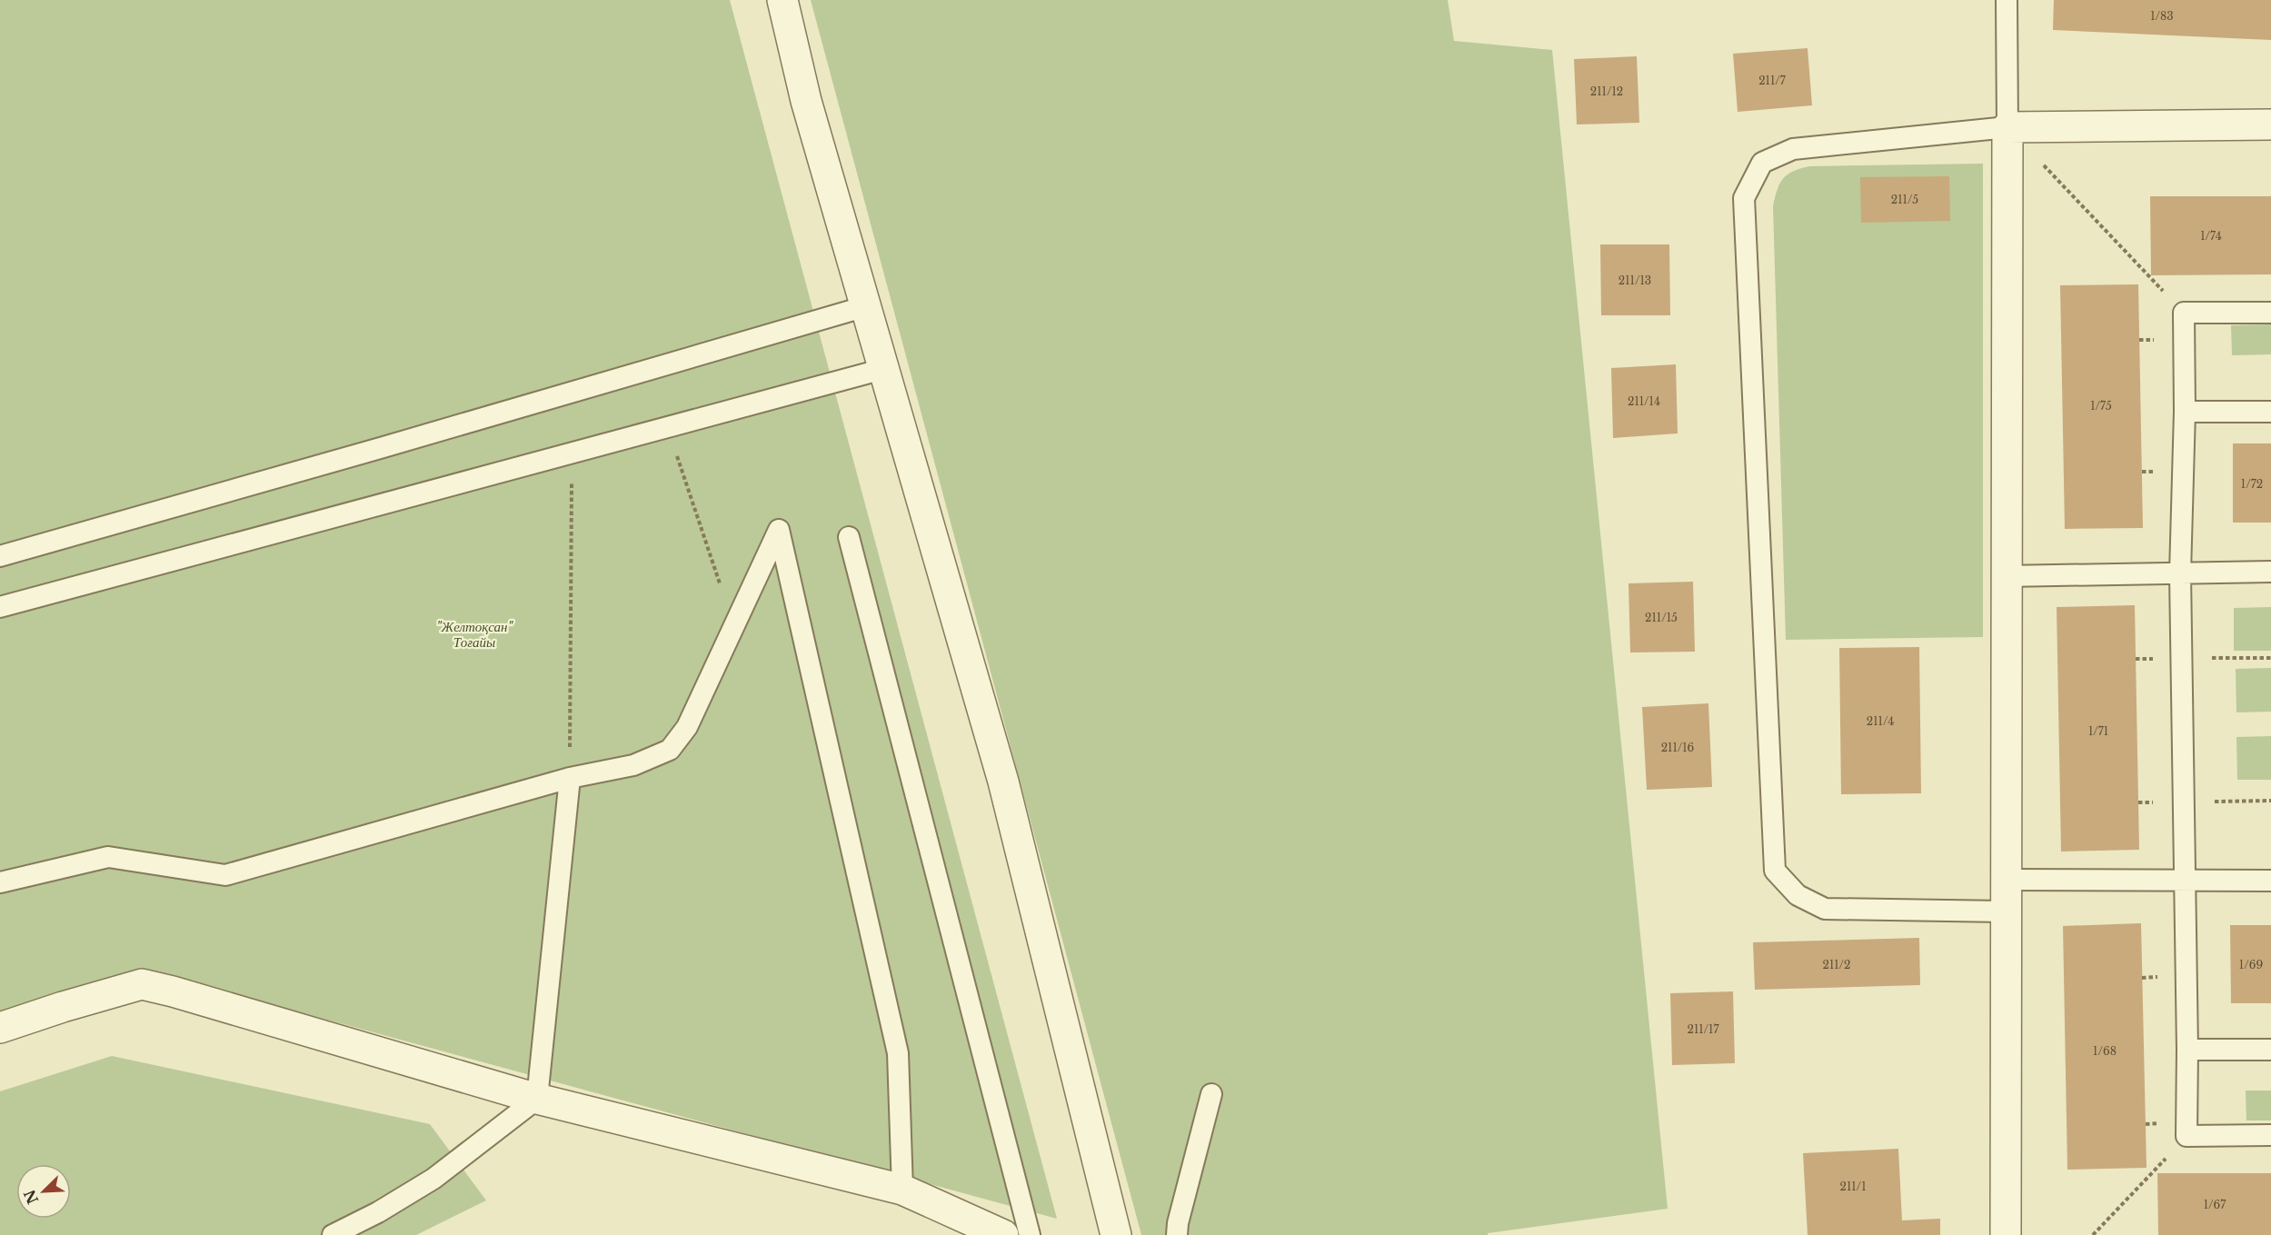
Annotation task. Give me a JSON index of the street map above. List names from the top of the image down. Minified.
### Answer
{"parks":["\"Желтоқсан\" Тоғайы"],"house_numbers":["1/83","211/7","211/12","211/5","1/74","211/13","211/14","1/75","1/72","211/15","211/4","1/71","211/16","211/2","1/69","211/17","1/68","211/1","1/67"],"north":"bottom left"}
